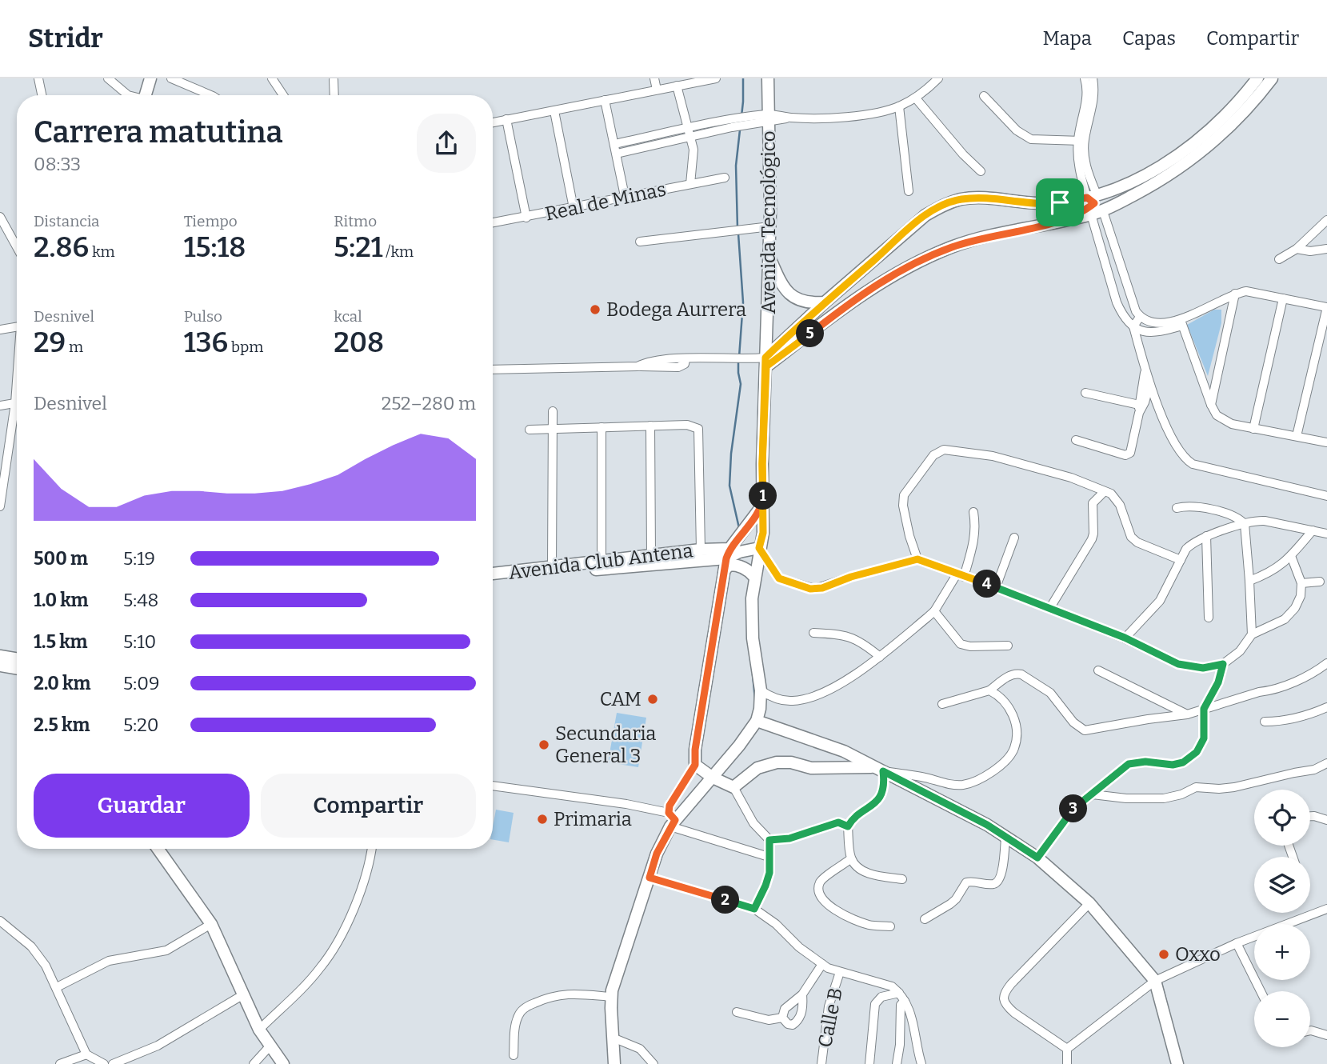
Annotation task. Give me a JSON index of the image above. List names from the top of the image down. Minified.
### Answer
{"streets":{"street":["Real de Minas","Avenida Tecnológico","Avenida Club Antena","Calle B"]},"crossings":[["Avenida Tecnológico","Avenida Club Antena"]],"places":["Bodega Aurrera","CAM","Secundaria General 3","Primaria","Oxxo"],"page":{"header":"Stridr","nav":["Mapa","Capas","Compartir"],"heading":["Carrera matutina","08:33"],"stats":[["Distancia","2.86 km"],["Tiempo","15:18"],["Ritmo","5:21 /km"],["Desnivel","29 m"],["Pulso","136 bpm"],["kcal","208"]],"pins":["5","1","4","3","2"],"chart":["Desnivel","252–280 m"],"list":[{"name":"500 m","note":"5:19"},{"name":"1.0 km","note":"5:48"},{"name":"1.5 km","note":"5:10"},{"name":"2.0 km","note":"5:09"},{"name":"2.5 km","note":"5:20"}],"buttons":["Guardar","Compartir"],"map_buttons":["+","−"]}}
